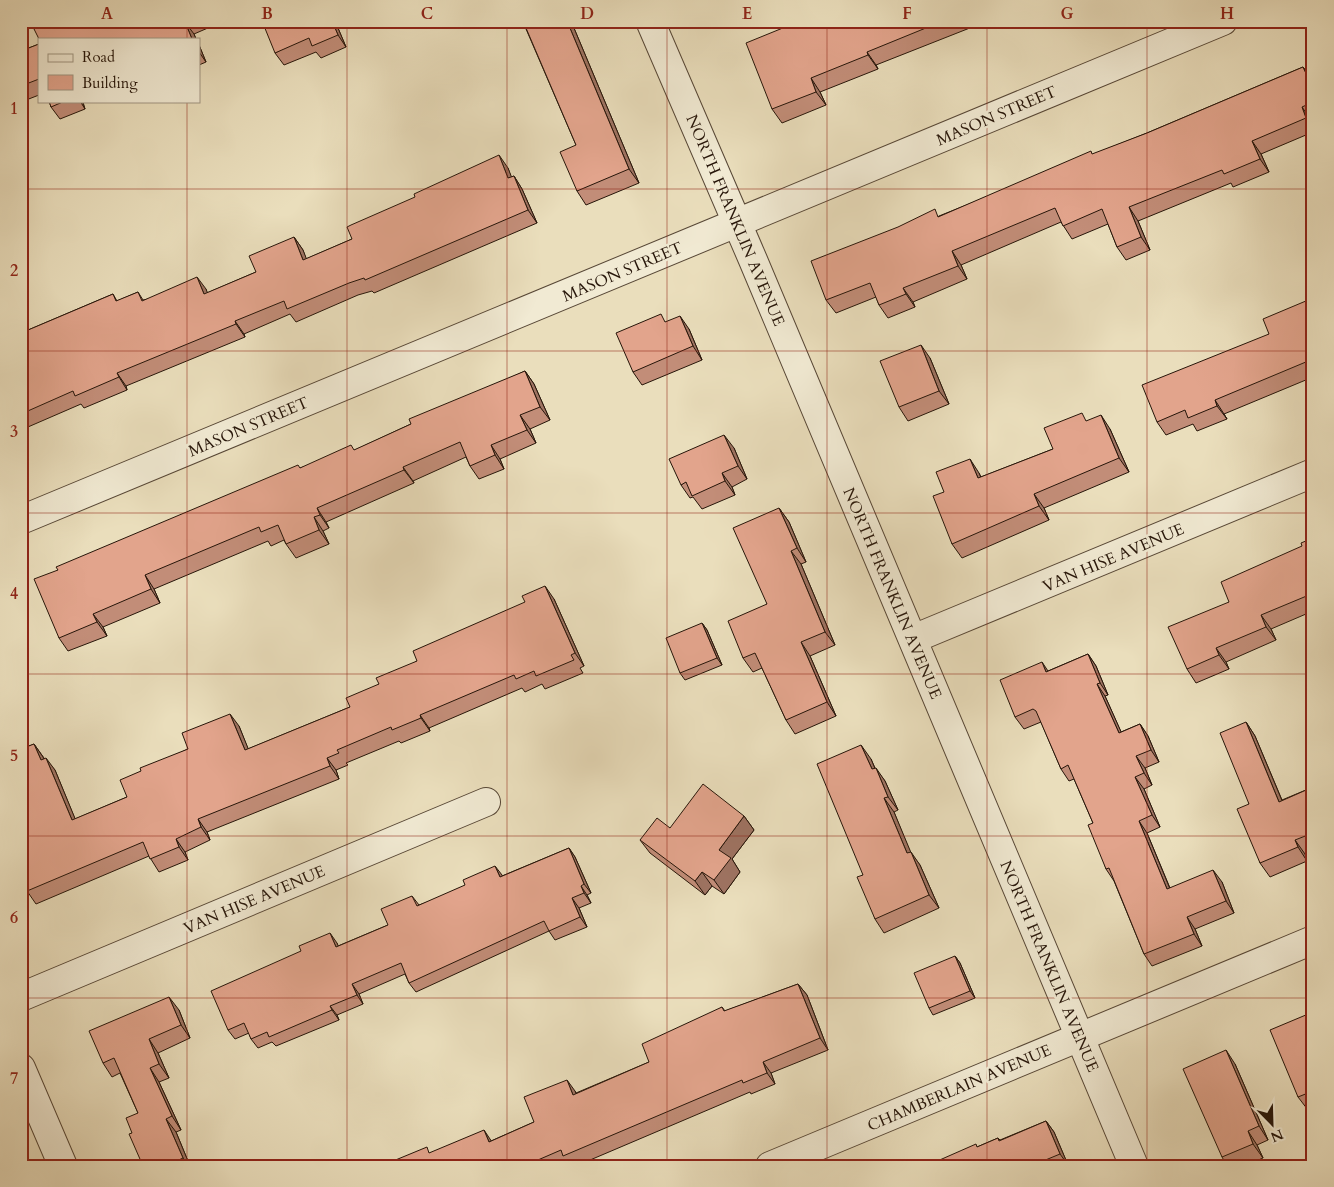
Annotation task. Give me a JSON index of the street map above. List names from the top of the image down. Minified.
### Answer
{"streets":{"street":["MASON STREET","NORTH FRANKLIN AVENUE","VAN HISE AVENUE","CHAMBERLAIN AVENUE"]},"crossings":[["MASON STREET","NORTH FRANKLIN AVENUE"],["NORTH FRANKLIN AVENUE","VAN HISE AVENUE"],["NORTH FRANKLIN AVENUE","CHAMBERLAIN AVENUE"]],"legend":["Road","Building"],"north":"bottom right","grid":{"columns":["A","B","C","D","E","F","G","H"],"rows":["1","2","3","4","5","6","7"]}}
